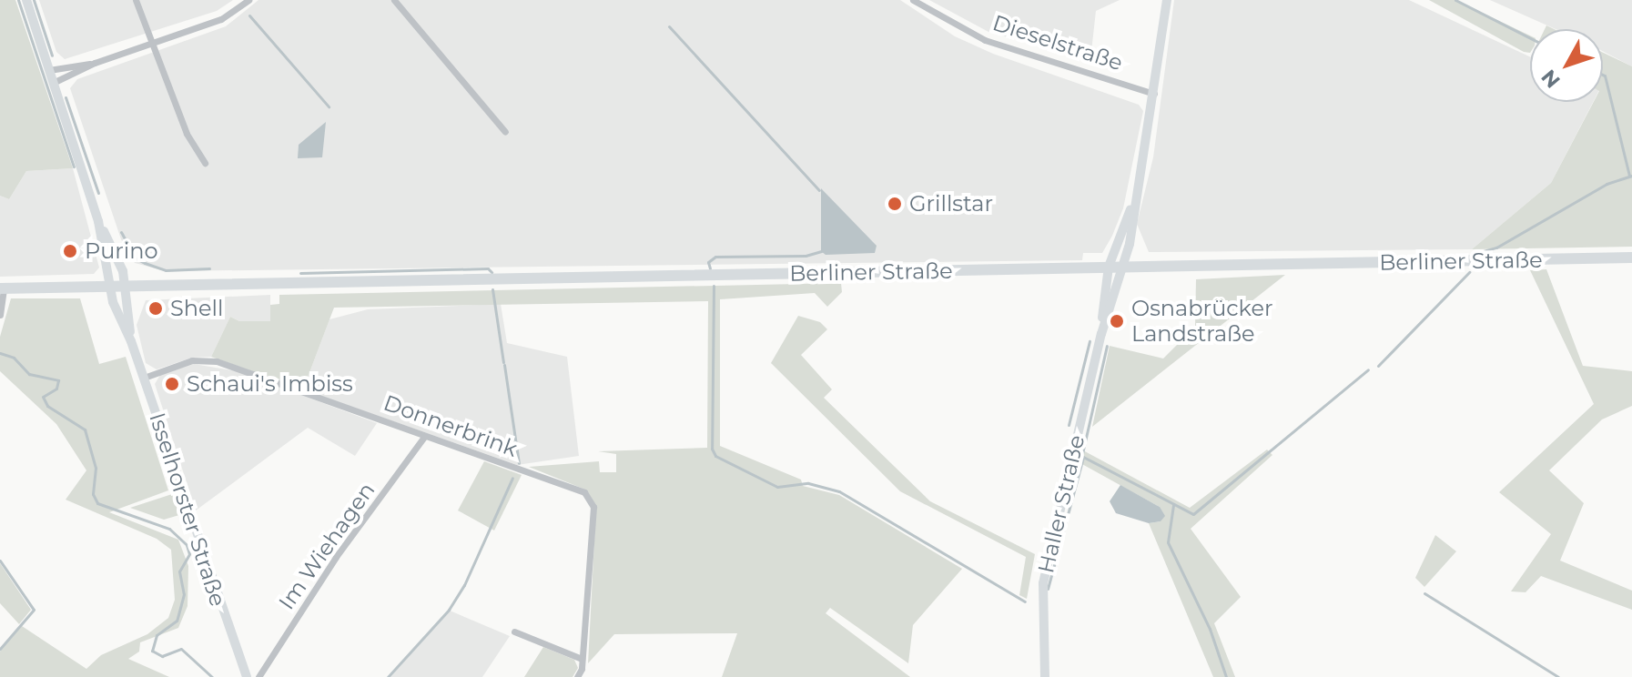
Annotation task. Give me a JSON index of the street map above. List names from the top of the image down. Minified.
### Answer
{"streets":{"main road":["Berliner Straße"],"street":["Dieselstraße","Donnerbrink","Haller Straße","Isselhorster Straße","Im Wiehagen"]},"crossings":[["Berliner Straße","Haller Straße"],["Berliner Straße","Isselhorster Straße"],["Donnerbrink","Isselhorster Straße"],["Donnerbrink","Im Wiehagen"]],"places":["Grillstar","Purino","Shell","Osnabrücker Landstraße","Schaui's Imbiss"],"north":"bottom left"}
